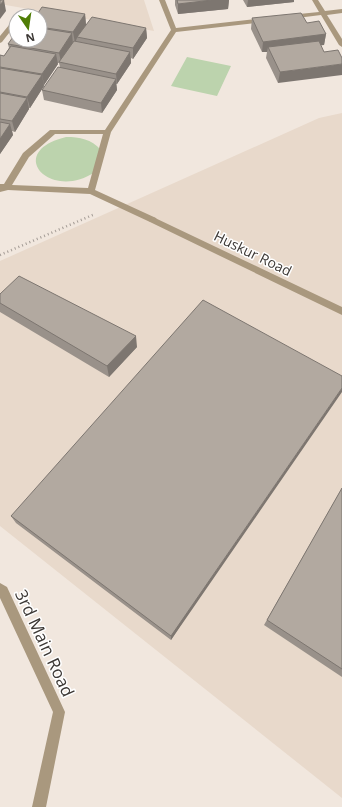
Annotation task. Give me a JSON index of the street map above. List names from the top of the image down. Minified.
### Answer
{"streets":{"street":["Huskur Road","3rd Main Road"]},"north":"bottom"}
